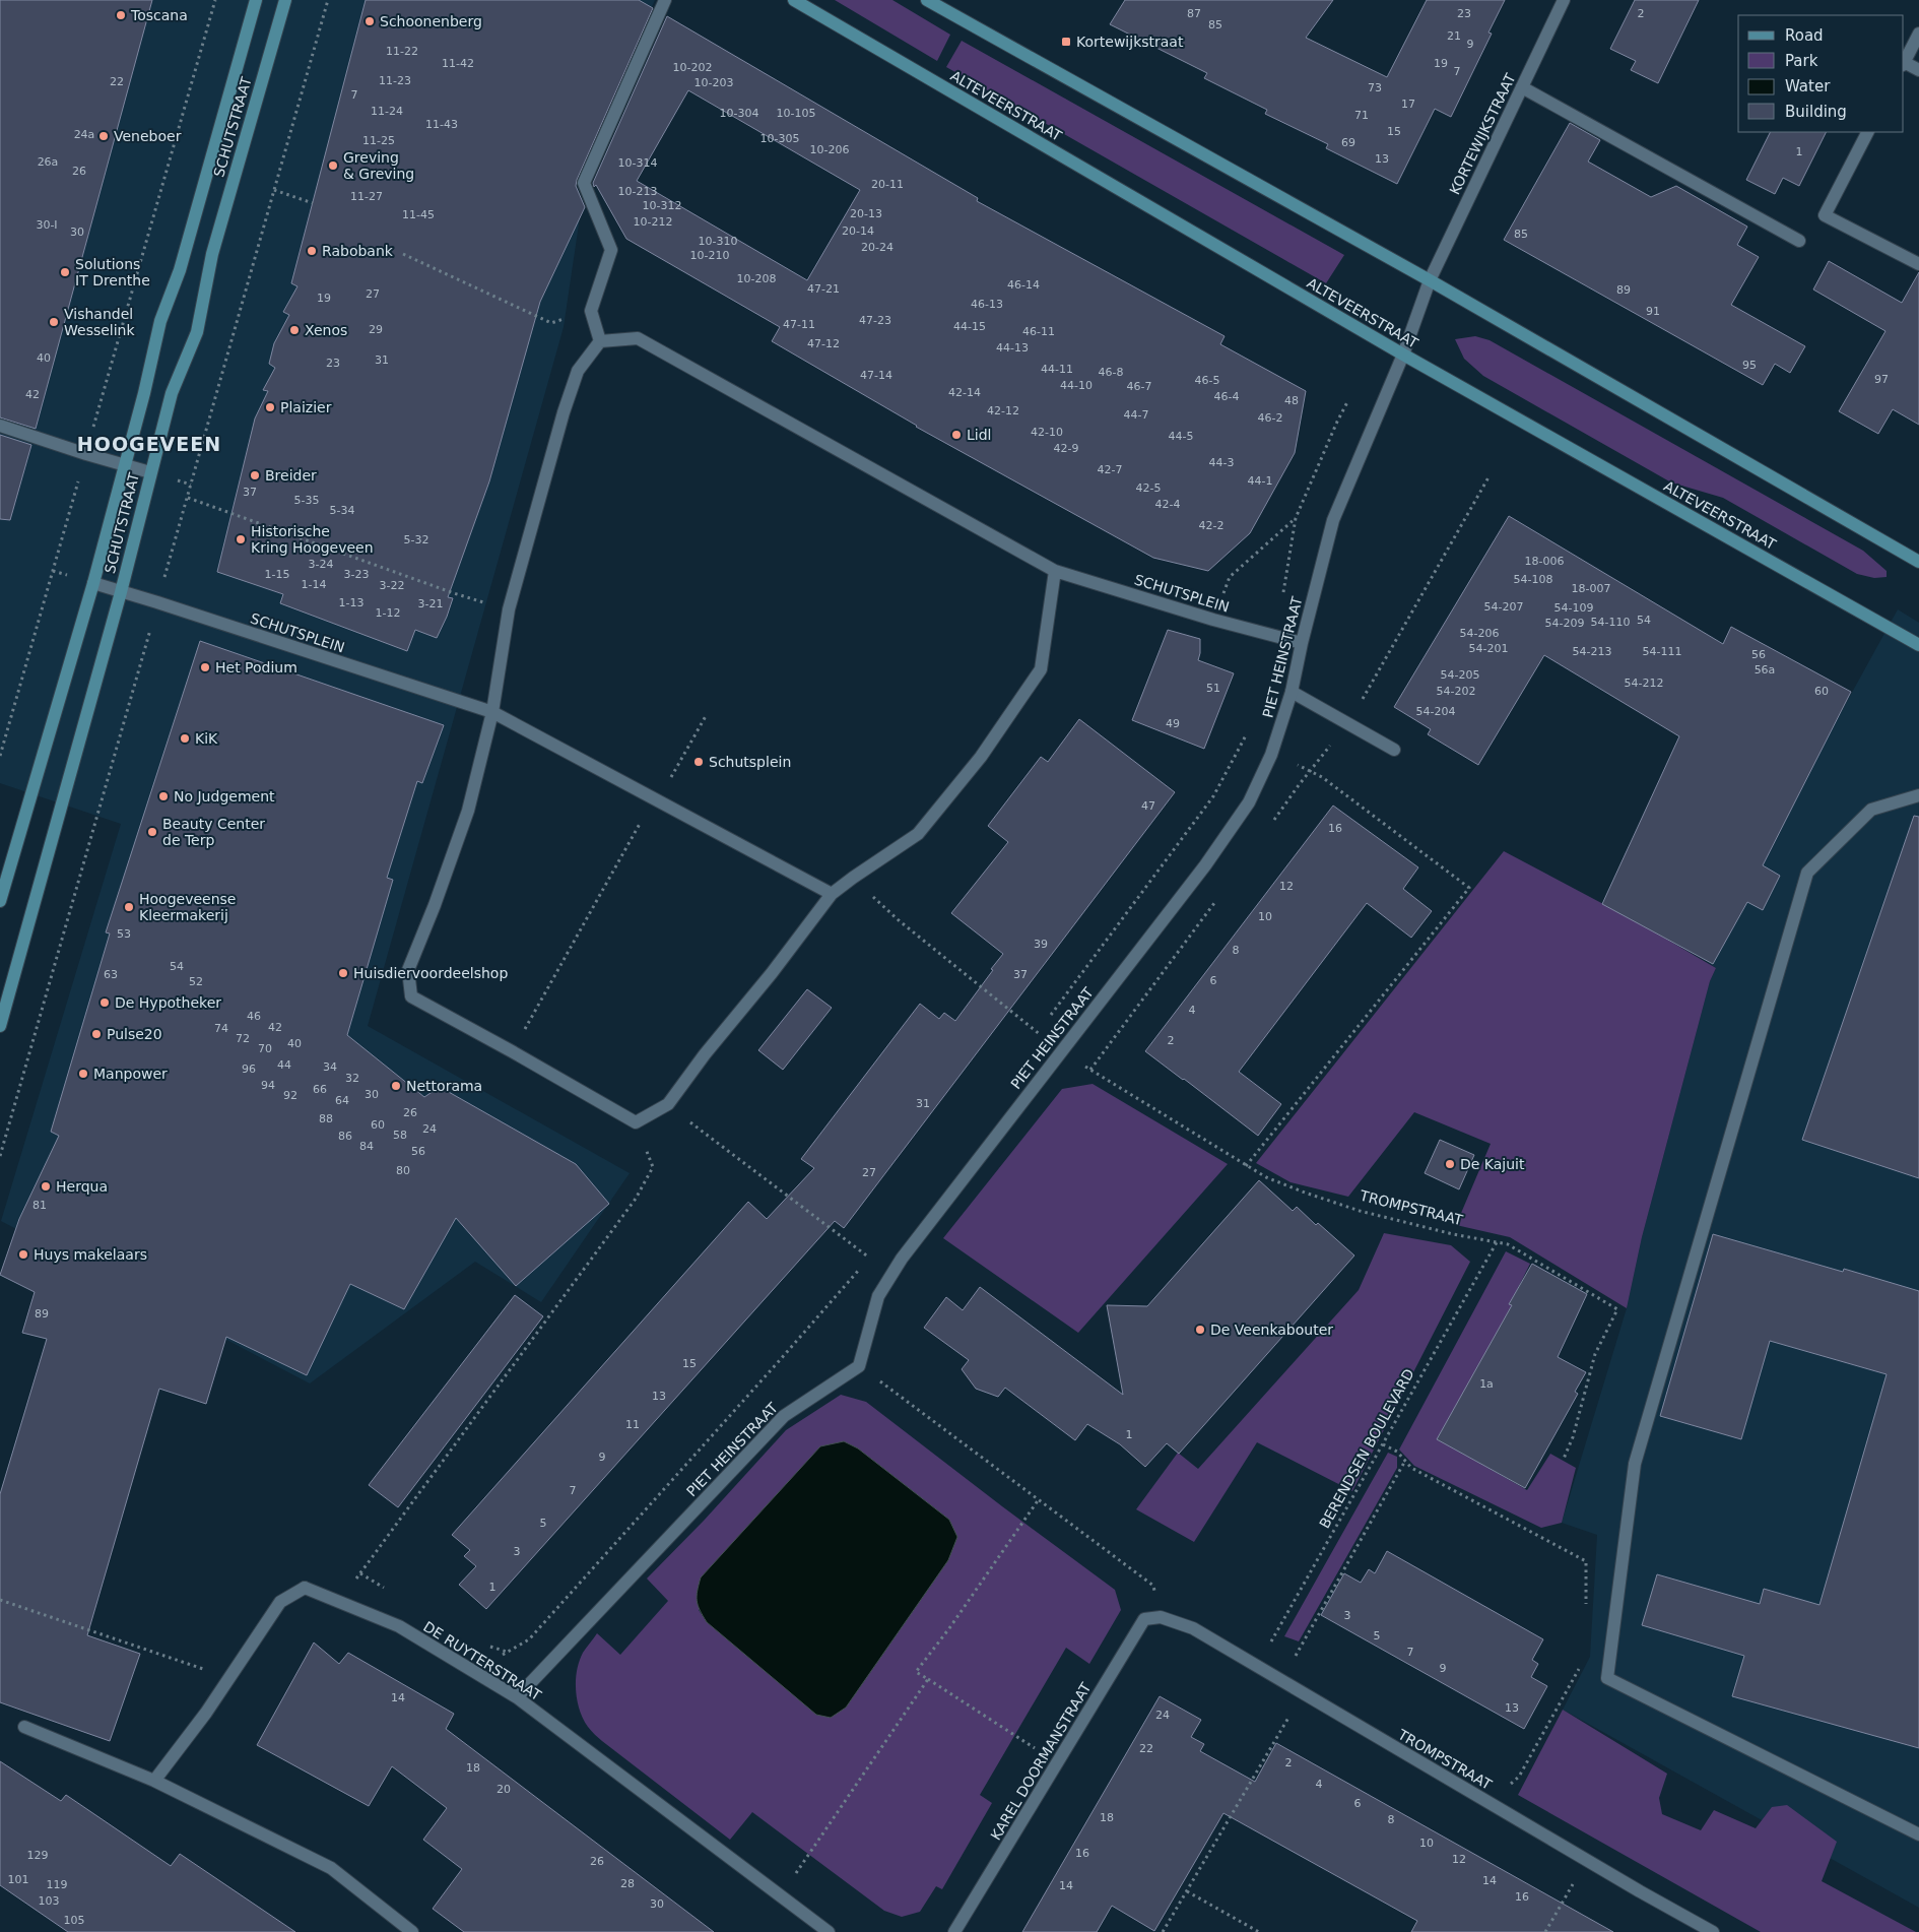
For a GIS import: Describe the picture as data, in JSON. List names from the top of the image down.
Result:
{
  "streets": {
    "street": [
      "ALTEVEERSTRAAT",
      "SCHUTSTRAAT",
      "KORTEWIJKSTRAAT",
      "SCHUTSPLEIN",
      "PIET HEINSTRAAT",
      "TROMPSTRAAT",
      "DE RUYTERSTRAAT",
      "KAREL DOORMANSTRAAT"
    ],
    "path": ["BERENDSEN BOULEVARD"]
  },
  "crossings": [
    ["ALTEVEERSTRAAT", "PIET HEINSTRAAT"],
    ["SCHUTSTRAAT", "SCHUTSPLEIN"],
    ["KORTEWIJKSTRAAT", "PIET HEINSTRAAT"],
    ["SCHUTSPLEIN", "PIET HEINSTRAAT"],
    ["PIET HEINSTRAAT", "TROMPSTRAAT"],
    ["PIET HEINSTRAAT", "DE RUYTERSTRAAT"],
    ["TROMPSTRAAT", "BERENDSEN BOULEVARD"],
    ["TROMPSTRAAT", "KAREL DOORMANSTRAAT"]
  ],
  "districts": ["HOOGEVEEN"],
  "places": {
    "other": [
      "Toscana",
      "Schoonenberg",
      "Veneboer",
      "Greving & Greving",
      "Rabobank",
      "Solutions IT Drenthe",
      "Vishandel Wesselink",
      "Xenos",
      "Plaizier",
      "Lidl",
      "Breider",
      "Historische Kring Hoogeveen",
      "Het Podium",
      "KiK",
      "Schutsplein",
      "No Judgement",
      "Beauty Center de Terp",
      "Hoogeveense Kleermakerij",
      "Huisdiervoordeelshop",
      "De Hypotheker",
      "Pulse20",
      "Manpower",
      "Nettorama",
      "De Kajuit",
      "Herqua",
      "Huys makelaars",
      "De Veenkabouter"
    ],
    "transit": ["Kortewijkstraat"]
  },
  "house_numbers": [
    "87",
    "23",
    "2",
    "85",
    "21",
    "9",
    "11-22",
    "11-42",
    "19",
    "10-202",
    "7",
    "11-23",
    "22",
    "10-203",
    "73",
    "7",
    "17",
    "11-24",
    "10-304",
    "10-105",
    "71",
    "11-43",
    "15",
    "24a",
    "10-305",
    "11-25",
    "69",
    "10-206",
    "1",
    "13",
    "26a",
    "10-314",
    "26",
    "20-11",
    "10-213",
    "11-27",
    "10-312",
    "20-13",
    "11-45",
    "10-212",
    "30-I",
    "20-14",
    "30",
    "85",
    "10-310",
    "20-24",
    "10-210",
    "10-208",
    "46-14",
    "47-21",
    "89",
    "27",
    "19",
    "46-13",
    "91",
    "47-23",
    "47-11",
    "44-15",
    "29",
    "46-11",
    "47-12",
    "44-13",
    "40",
    "31",
    "23",
    "95",
    "44-11",
    "46-8",
    "47-14",
    "97",
    "46-5",
    "44-10",
    "46-7",
    "42-14",
    "42",
    "46-4",
    "48",
    "42-12",
    "44-7",
    "46-2",
    "42-10",
    "44-5",
    "42-9",
    "44-3",
    "42-7",
    "44-1",
    "42-5",
    "37",
    "5-35",
    "42-4",
    "5-34",
    "42-2",
    "5-32",
    "18-006",
    "3-24",
    "1-15",
    "3-23",
    "54-108",
    "1-14",
    "3-22",
    "18-007",
    "1-13",
    "3-21",
    "54-207",
    "54-109",
    "1-12",
    "54",
    "54-110",
    "54-209",
    "54-206",
    "54-201",
    "54-213",
    "54-111",
    "56",
    "56a",
    "54-205",
    "54-212",
    "51",
    "54-202",
    "60",
    "54-204",
    "49",
    "47",
    "16",
    "12",
    "10",
    "53",
    "39",
    "8",
    "54",
    "63",
    "37",
    "6",
    "52",
    "4",
    "46",
    "42",
    "74",
    "72",
    "2",
    "40",
    "70",
    "44",
    "34",
    "96",
    "32",
    "94",
    "66",
    "30",
    "92",
    "64",
    "31",
    "26",
    "88",
    "60",
    "24",
    "58",
    "86",
    "84",
    "56",
    "80",
    "27",
    "81",
    "89",
    "15",
    "1a",
    "13",
    "11",
    "1",
    "9",
    "7",
    "5",
    "3",
    "1",
    "3",
    "5",
    "7",
    "9",
    "14",
    "13",
    "24",
    "22",
    "2",
    "18",
    "4",
    "20",
    "6",
    "18",
    "8",
    "10",
    "16",
    "129",
    "12",
    "26",
    "101",
    "14",
    "28",
    "119",
    "14",
    "16",
    "103",
    "30",
    "105"
  ],
  "legend": [
    "Road",
    "Park",
    "Water",
    "Building"
  ]
}
